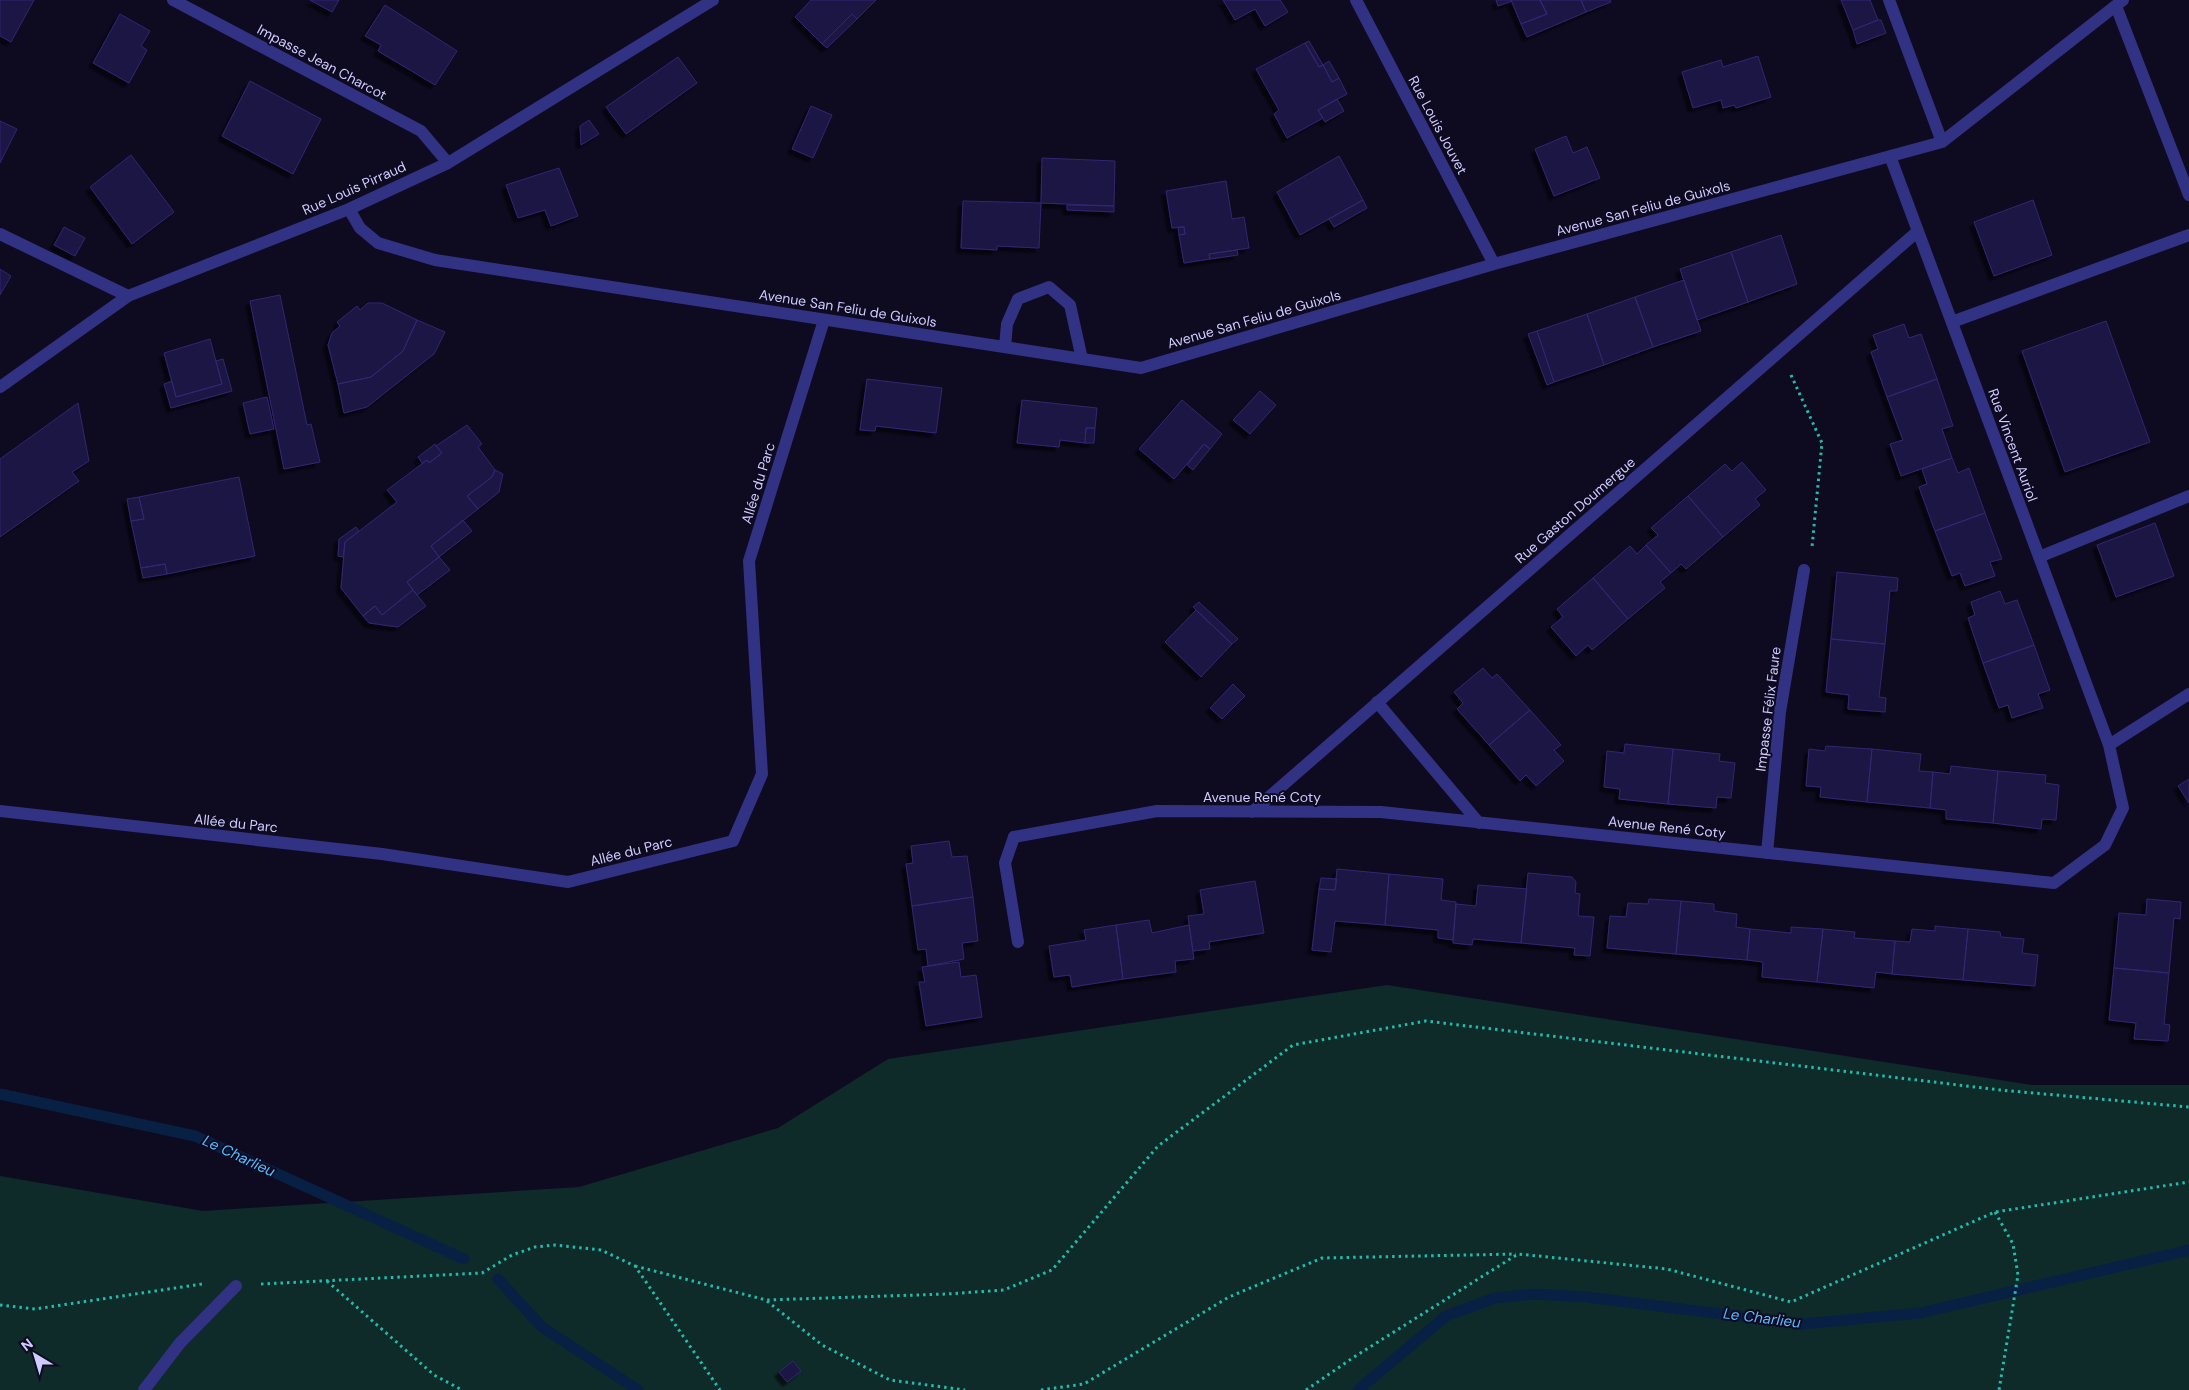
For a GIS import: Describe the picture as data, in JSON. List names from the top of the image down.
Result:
{
  "streets": {
    "street": [
      "Impasse Jean Charcot",
      "Rue Louis Jouvet",
      "Rue Louis Pirraud",
      "Avenue San Feliu de Guixols",
      "Rue Vincent Auriol",
      "Allée du Parc",
      "Rue Gaston Doumergue",
      "Impasse Félix Faure",
      "Avenue René Coty"
    ]
  },
  "crossings": [
    ["Impasse Jean Charcot", "Rue Louis Pirraud"],
    ["Rue Louis Jouvet", "Avenue San Feliu de Guixols"],
    ["Rue Louis Pirraud", "Avenue San Feliu de Guixols"],
    ["Avenue San Feliu de Guixols", "Rue Vincent Auriol"],
    ["Avenue San Feliu de Guixols", "Allée du Parc"],
    ["Rue Vincent Auriol", "Rue Gaston Doumergue"],
    ["Rue Vincent Auriol", "Avenue René Coty"],
    ["Rue Gaston Doumergue", "Avenue René Coty"],
    ["Impasse Félix Faure", "Avenue René Coty"]
  ],
  "water": ["Le Charlieu"],
  "north": "top left"
}
